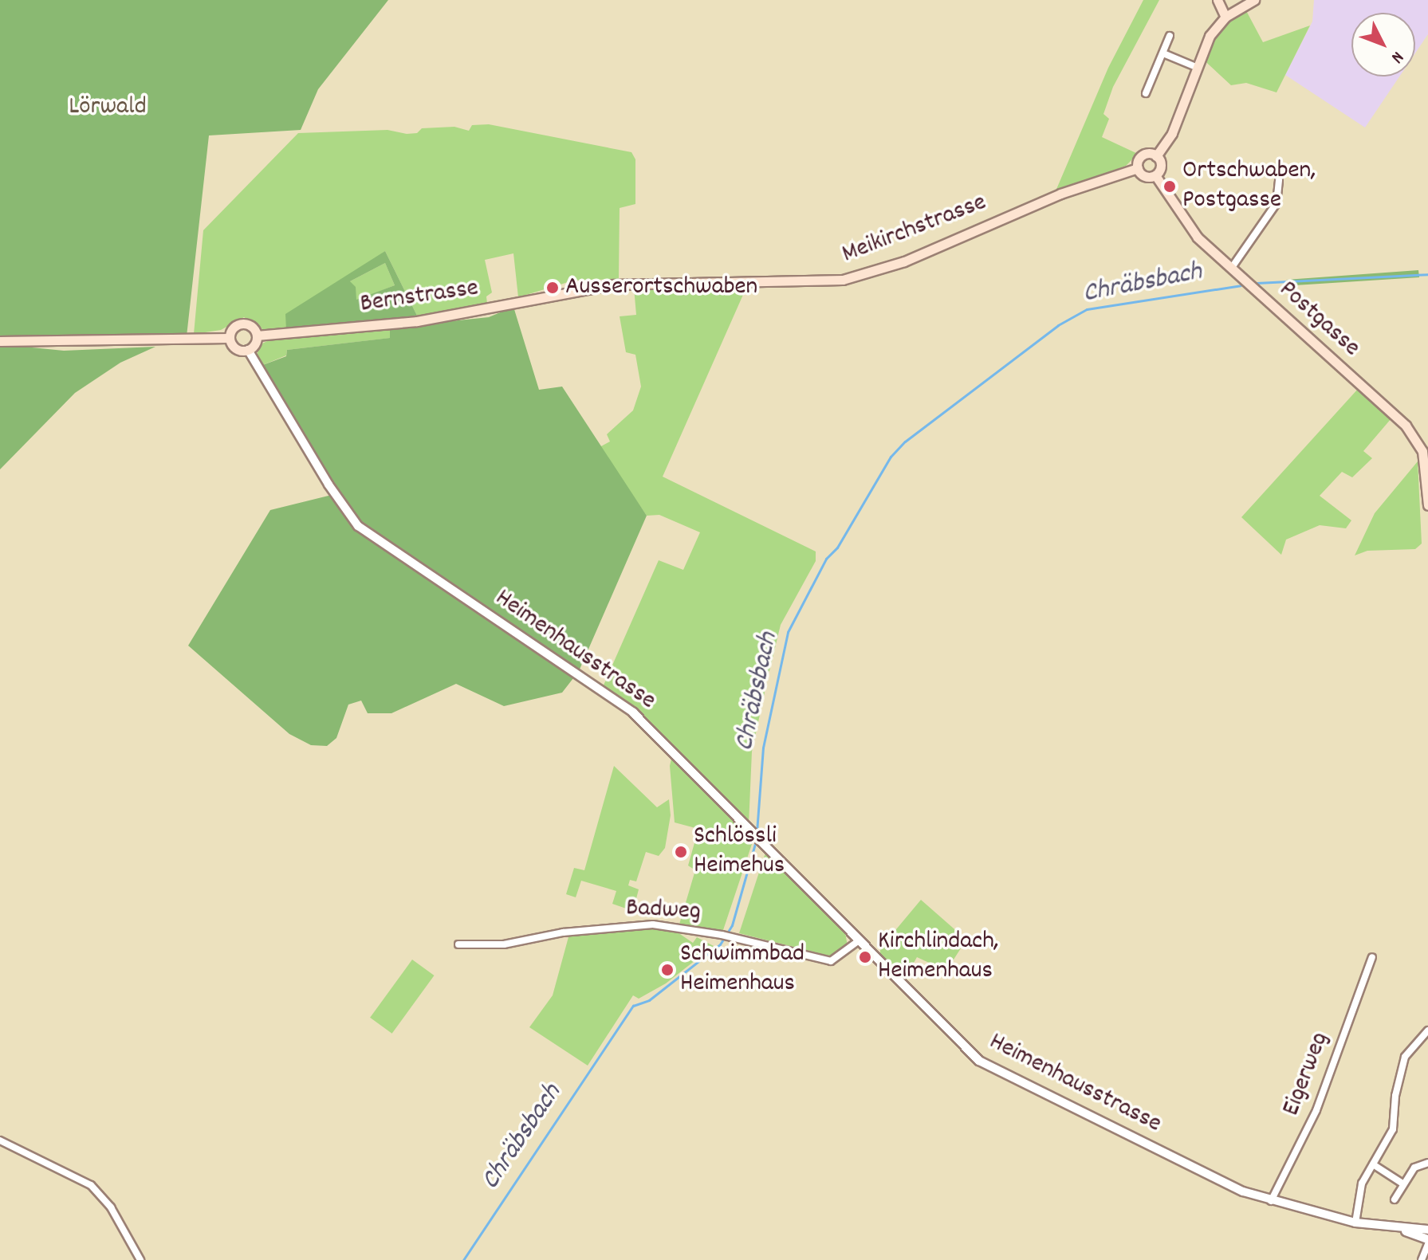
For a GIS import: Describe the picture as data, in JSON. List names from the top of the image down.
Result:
{
  "streets": {
    "main road": ["Meikirchstrasse", "Bernstrasse", "Postgasse"],
    "street": ["Heimenhausstrasse", "Badweg", "Eigerweg"]
  },
  "crossings": [
    ["Meikirchstrasse", "Bernstrasse"],
    ["Meikirchstrasse", "Postgasse"],
    ["Bernstrasse", "Heimenhausstrasse"],
    ["Heimenhausstrasse", "Badweg"],
    ["Heimenhausstrasse", "Eigerweg"]
  ],
  "water": ["Chräbsbach"],
  "parks": ["Lörwald"],
  "places": [
    "Ortschwaben, Postgasse",
    "Ausserortschwaben",
    "Schlössli Heimehus",
    "Kirchlindach, Heimenhaus",
    "Schwimmbad Heimenhaus"
  ],
  "north": "bottom right"
}
